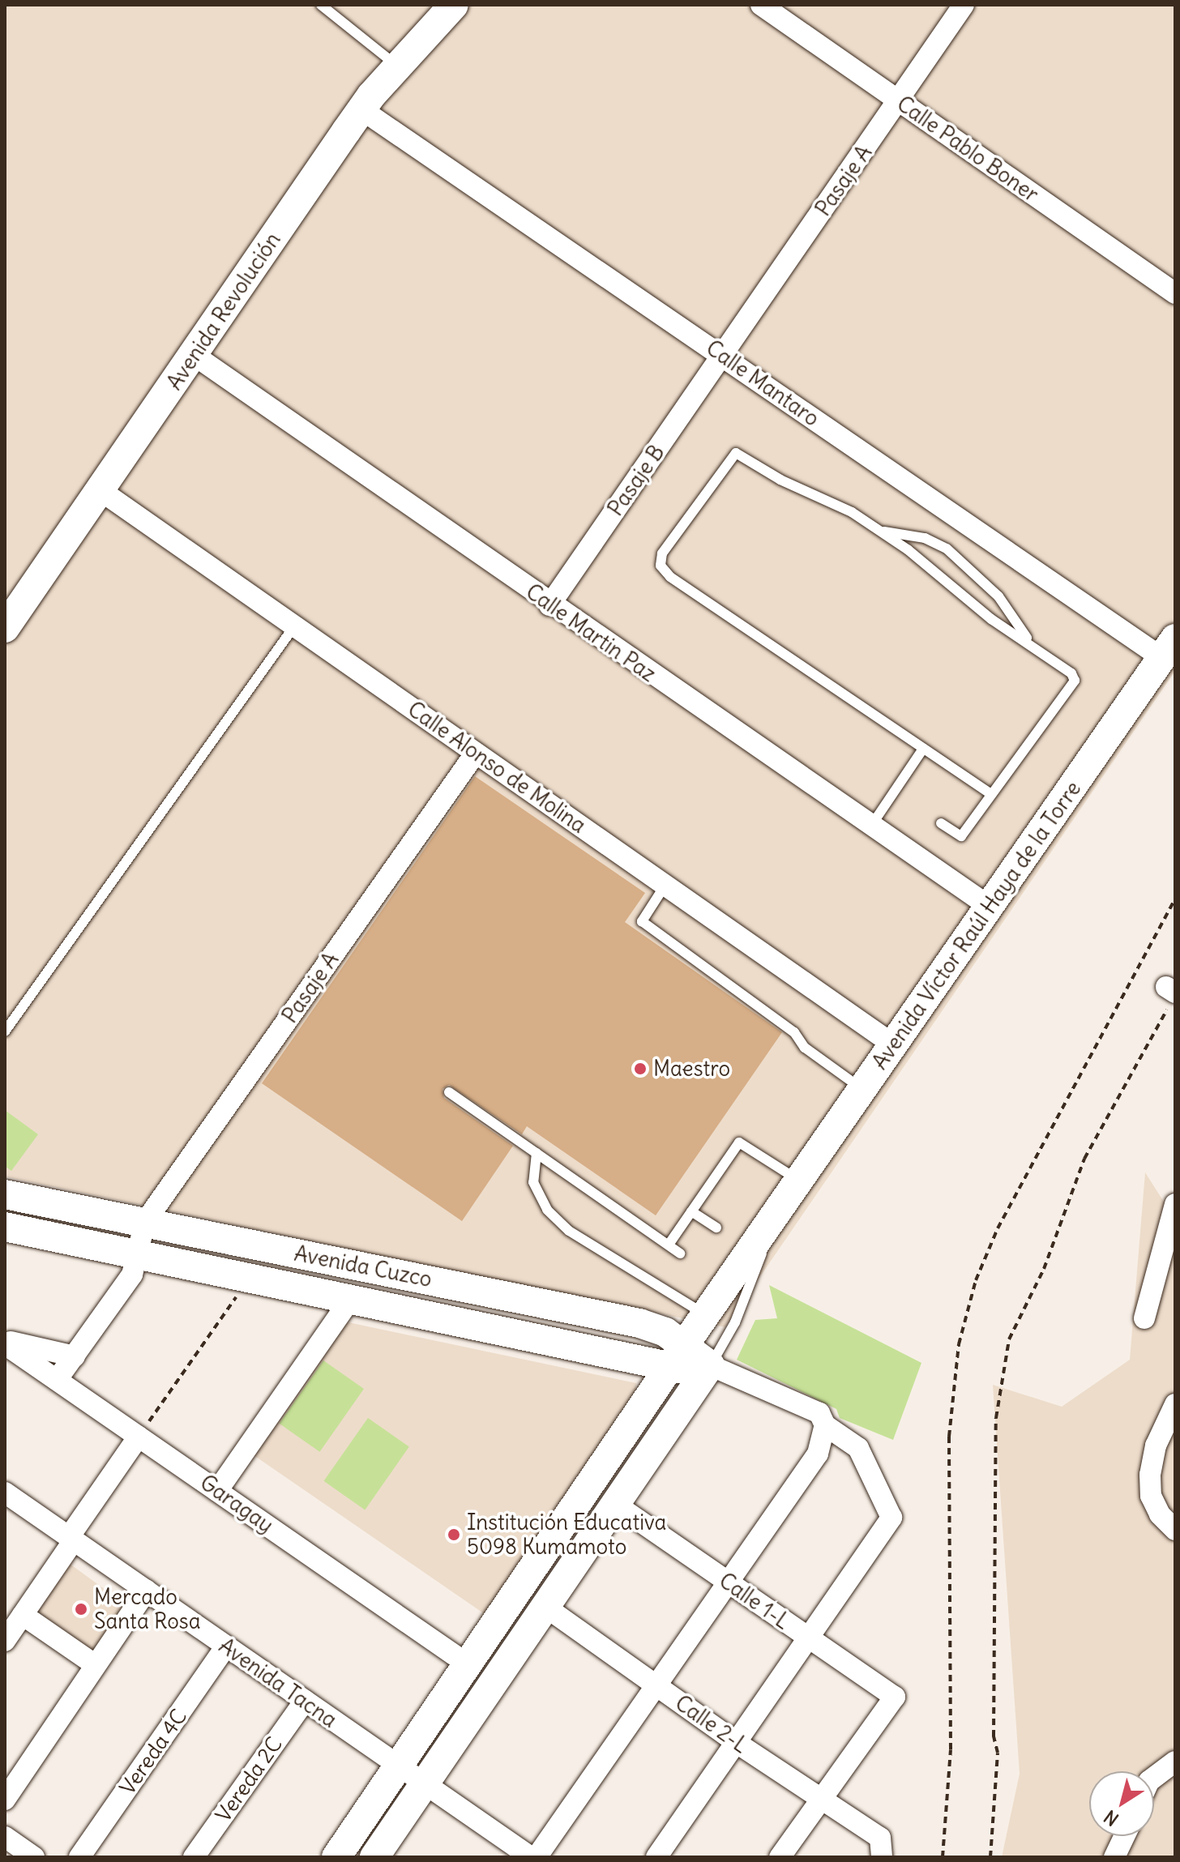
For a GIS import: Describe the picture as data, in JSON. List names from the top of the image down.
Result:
{
  "streets": {
    "street": [
      "Calle Pablo Boner",
      "Pasaje A",
      "Avenida Revolución",
      "Calle Mantaro",
      "Pasaje B",
      "Calle Martin Paz",
      "Calle Alonso de Molina",
      "Avenida Víctor Raúl Haya de la Torre",
      "Avenida Cuzco",
      "Garagay",
      "Calle 1-L",
      "Avenida Tacna",
      "Calle 2-L",
      "Vereda 4C",
      "Vereda 2C"
    ]
  },
  "crossings": [
    ["Calle Pablo Boner", "Pasaje A"],
    ["Pasaje A", "Calle Mantaro"],
    ["Pasaje A", "Pasaje B"],
    ["Pasaje A", "Calle Alonso de Molina"],
    ["Pasaje A", "Avenida Cuzco"],
    ["Avenida Revolución", "Calle Mantaro"],
    ["Avenida Revolución", "Calle Martin Paz"],
    ["Avenida Revolución", "Calle Alonso de Molina"],
    ["Calle Mantaro", "Pasaje B"],
    ["Calle Mantaro", "Avenida Víctor Raúl Haya de la Torre"],
    ["Pasaje B", "Calle Martin Paz"],
    ["Calle Martin Paz", "Avenida Víctor Raúl Haya de la Torre"],
    ["Calle Alonso de Molina", "Avenida Víctor Raúl Haya de la Torre"],
    ["Avenida Víctor Raúl Haya de la Torre", "Avenida Cuzco"],
    ["Avenida Víctor Raúl Haya de la Torre", "Garagay"],
    ["Avenida Víctor Raúl Haya de la Torre", "Calle 1-L"],
    ["Avenida Víctor Raúl Haya de la Torre", "Avenida Tacna"],
    ["Avenida Víctor Raúl Haya de la Torre", "Calle 2-L"],
    ["Calle 1-L", "Calle 2-L"],
    ["Avenida Tacna", "Vereda 4C"],
    ["Avenida Tacna", "Vereda 2C"]
  ],
  "places": ["Maestro", "Institución Educativa 5098 Kumamoto", "Mercado Santa Rosa"],
  "north": "bottom left"
}
